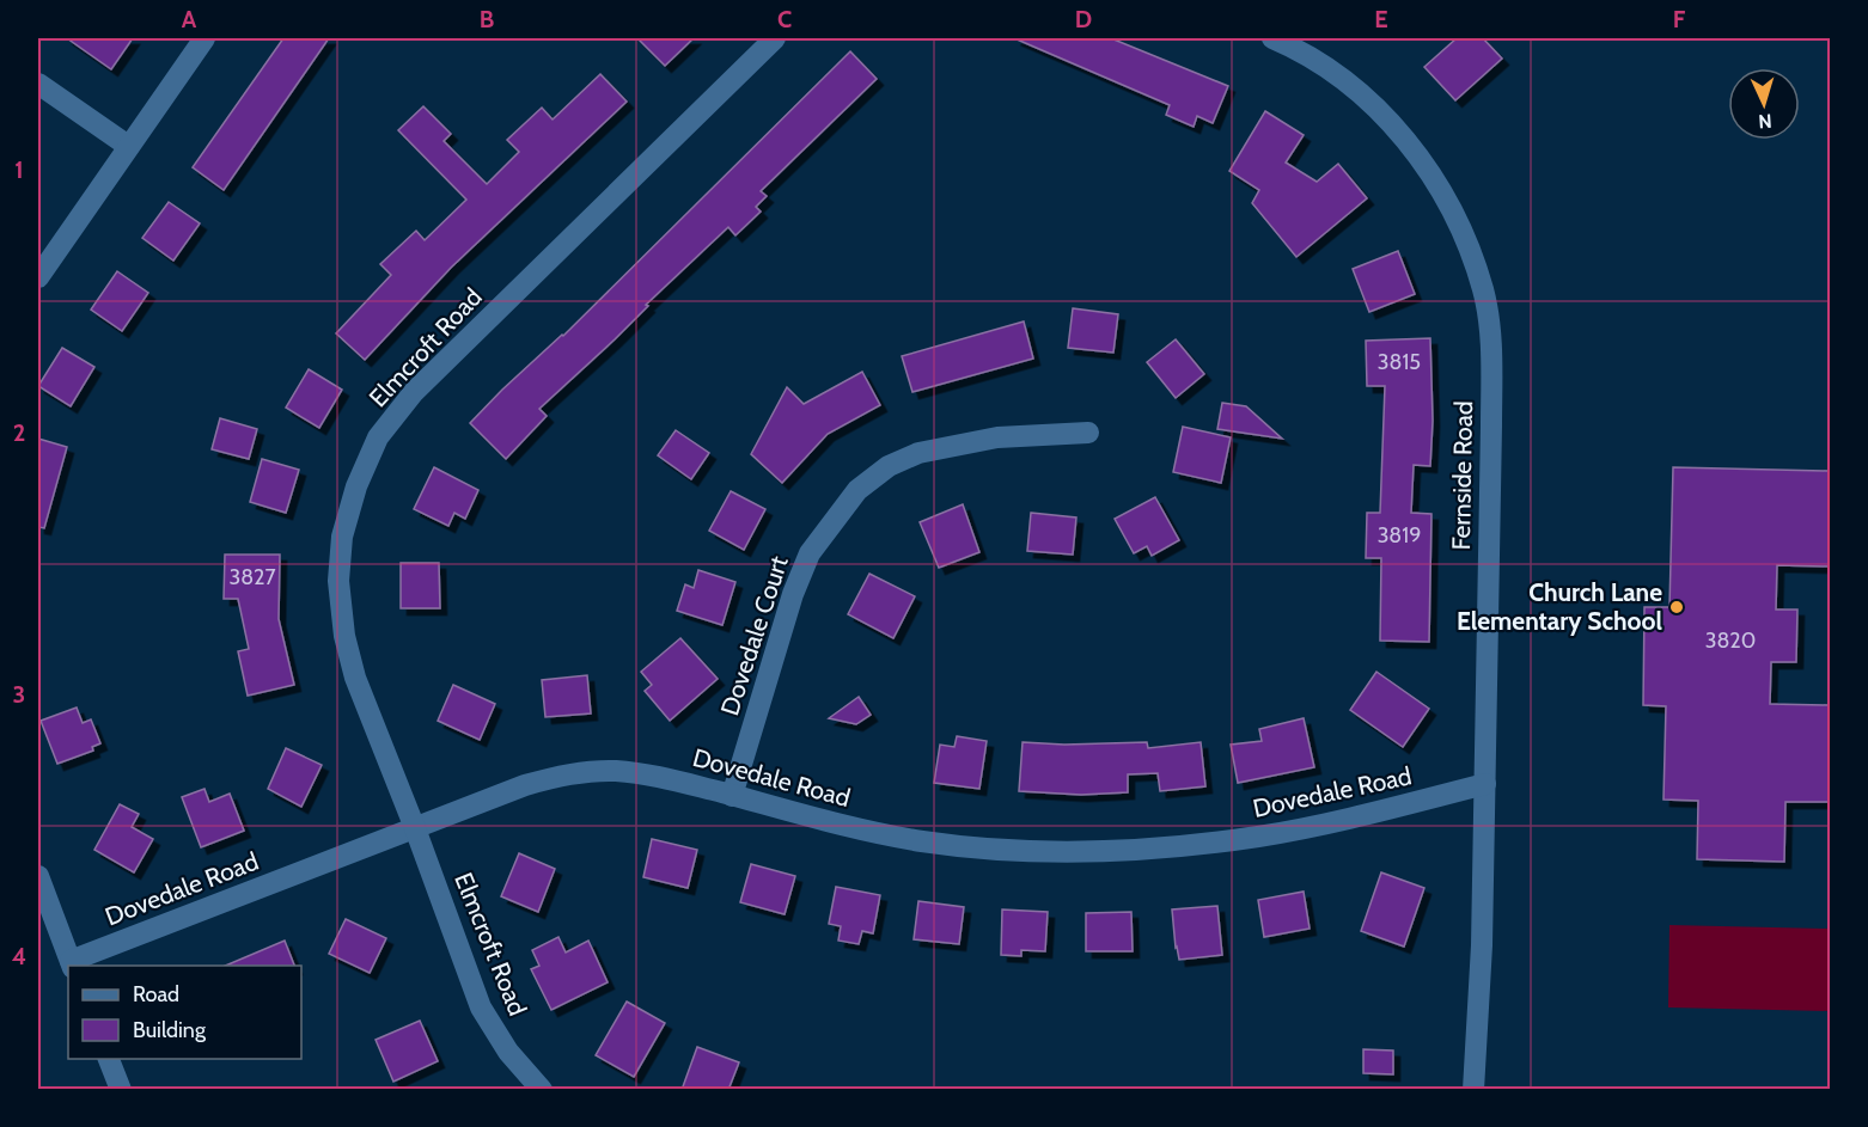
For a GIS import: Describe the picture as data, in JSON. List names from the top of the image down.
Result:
{
  "streets": {
    "street": [
      "Elmcroft Road",
      "Fernside Road",
      "Dovedale Court",
      "Dovedale Road"
    ]
  },
  "crossings": [
    ["Elmcroft Road", "Dovedale Road"],
    ["Fernside Road", "Dovedale Road"],
    ["Dovedale Court", "Dovedale Road"]
  ],
  "places": ["Church Lane Elementary School"],
  "house_numbers": [
    "3815",
    "3819",
    "3827",
    "3820"
  ],
  "legend": ["Road", "Building"],
  "north": "bottom",
  "grid": {
    "columns": [
      "A",
      "B",
      "C",
      "D",
      "E",
      "F"
    ],
    "rows": [
      "1",
      "2",
      "3",
      "4"
    ]
  }
}
